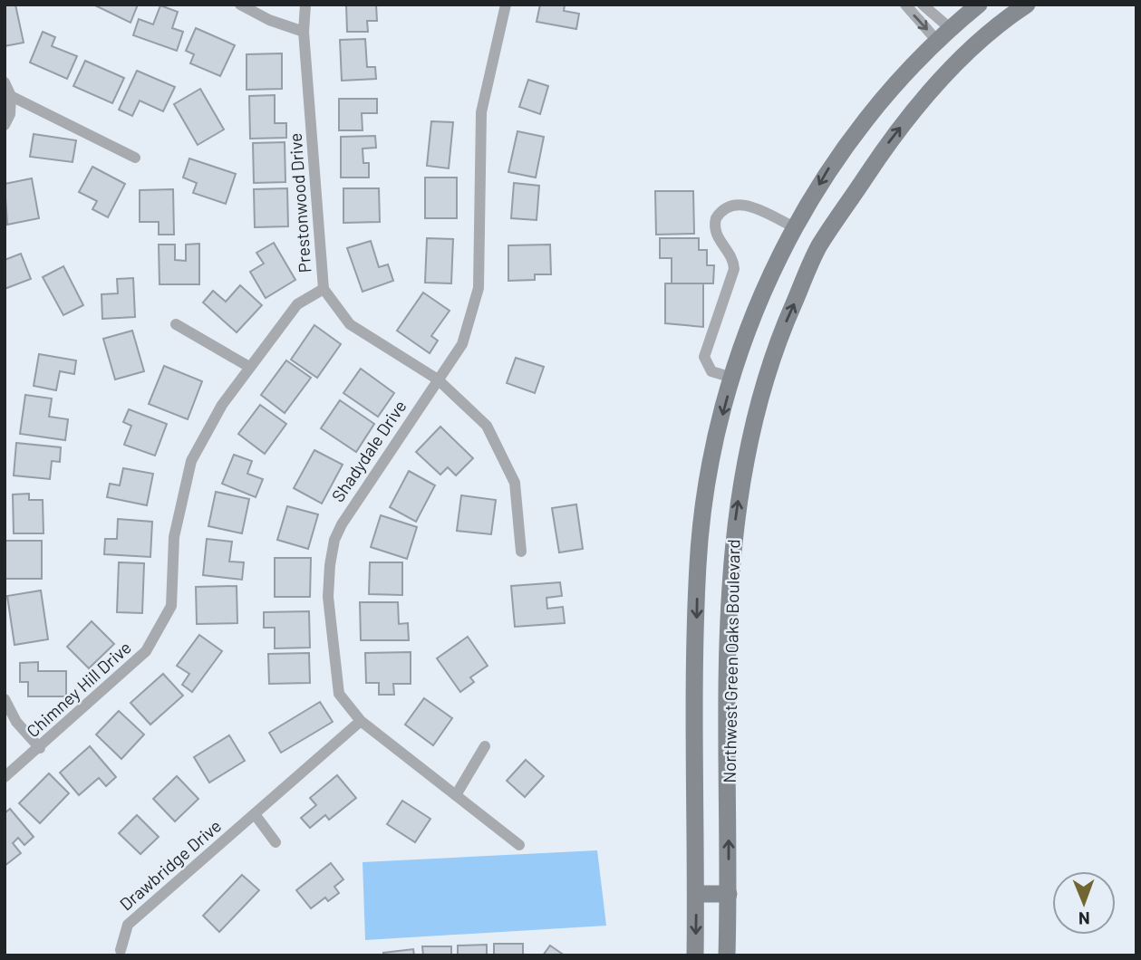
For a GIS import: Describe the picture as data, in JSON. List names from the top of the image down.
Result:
{
  "streets": {
    "main road": ["Northwest Green Oaks Boulevard"],
    "street": [
      "Prestonwood Drive",
      "Shadydale Drive",
      "Chimney Hill Drive",
      "Drawbridge Drive"
    ]
  },
  "crossings": [
    ["Prestonwood Drive", "Shadydale Drive"],
    ["Prestonwood Drive", "Chimney Hill Drive"],
    ["Shadydale Drive", "Drawbridge Drive"]
  ],
  "north": "bottom"
}
